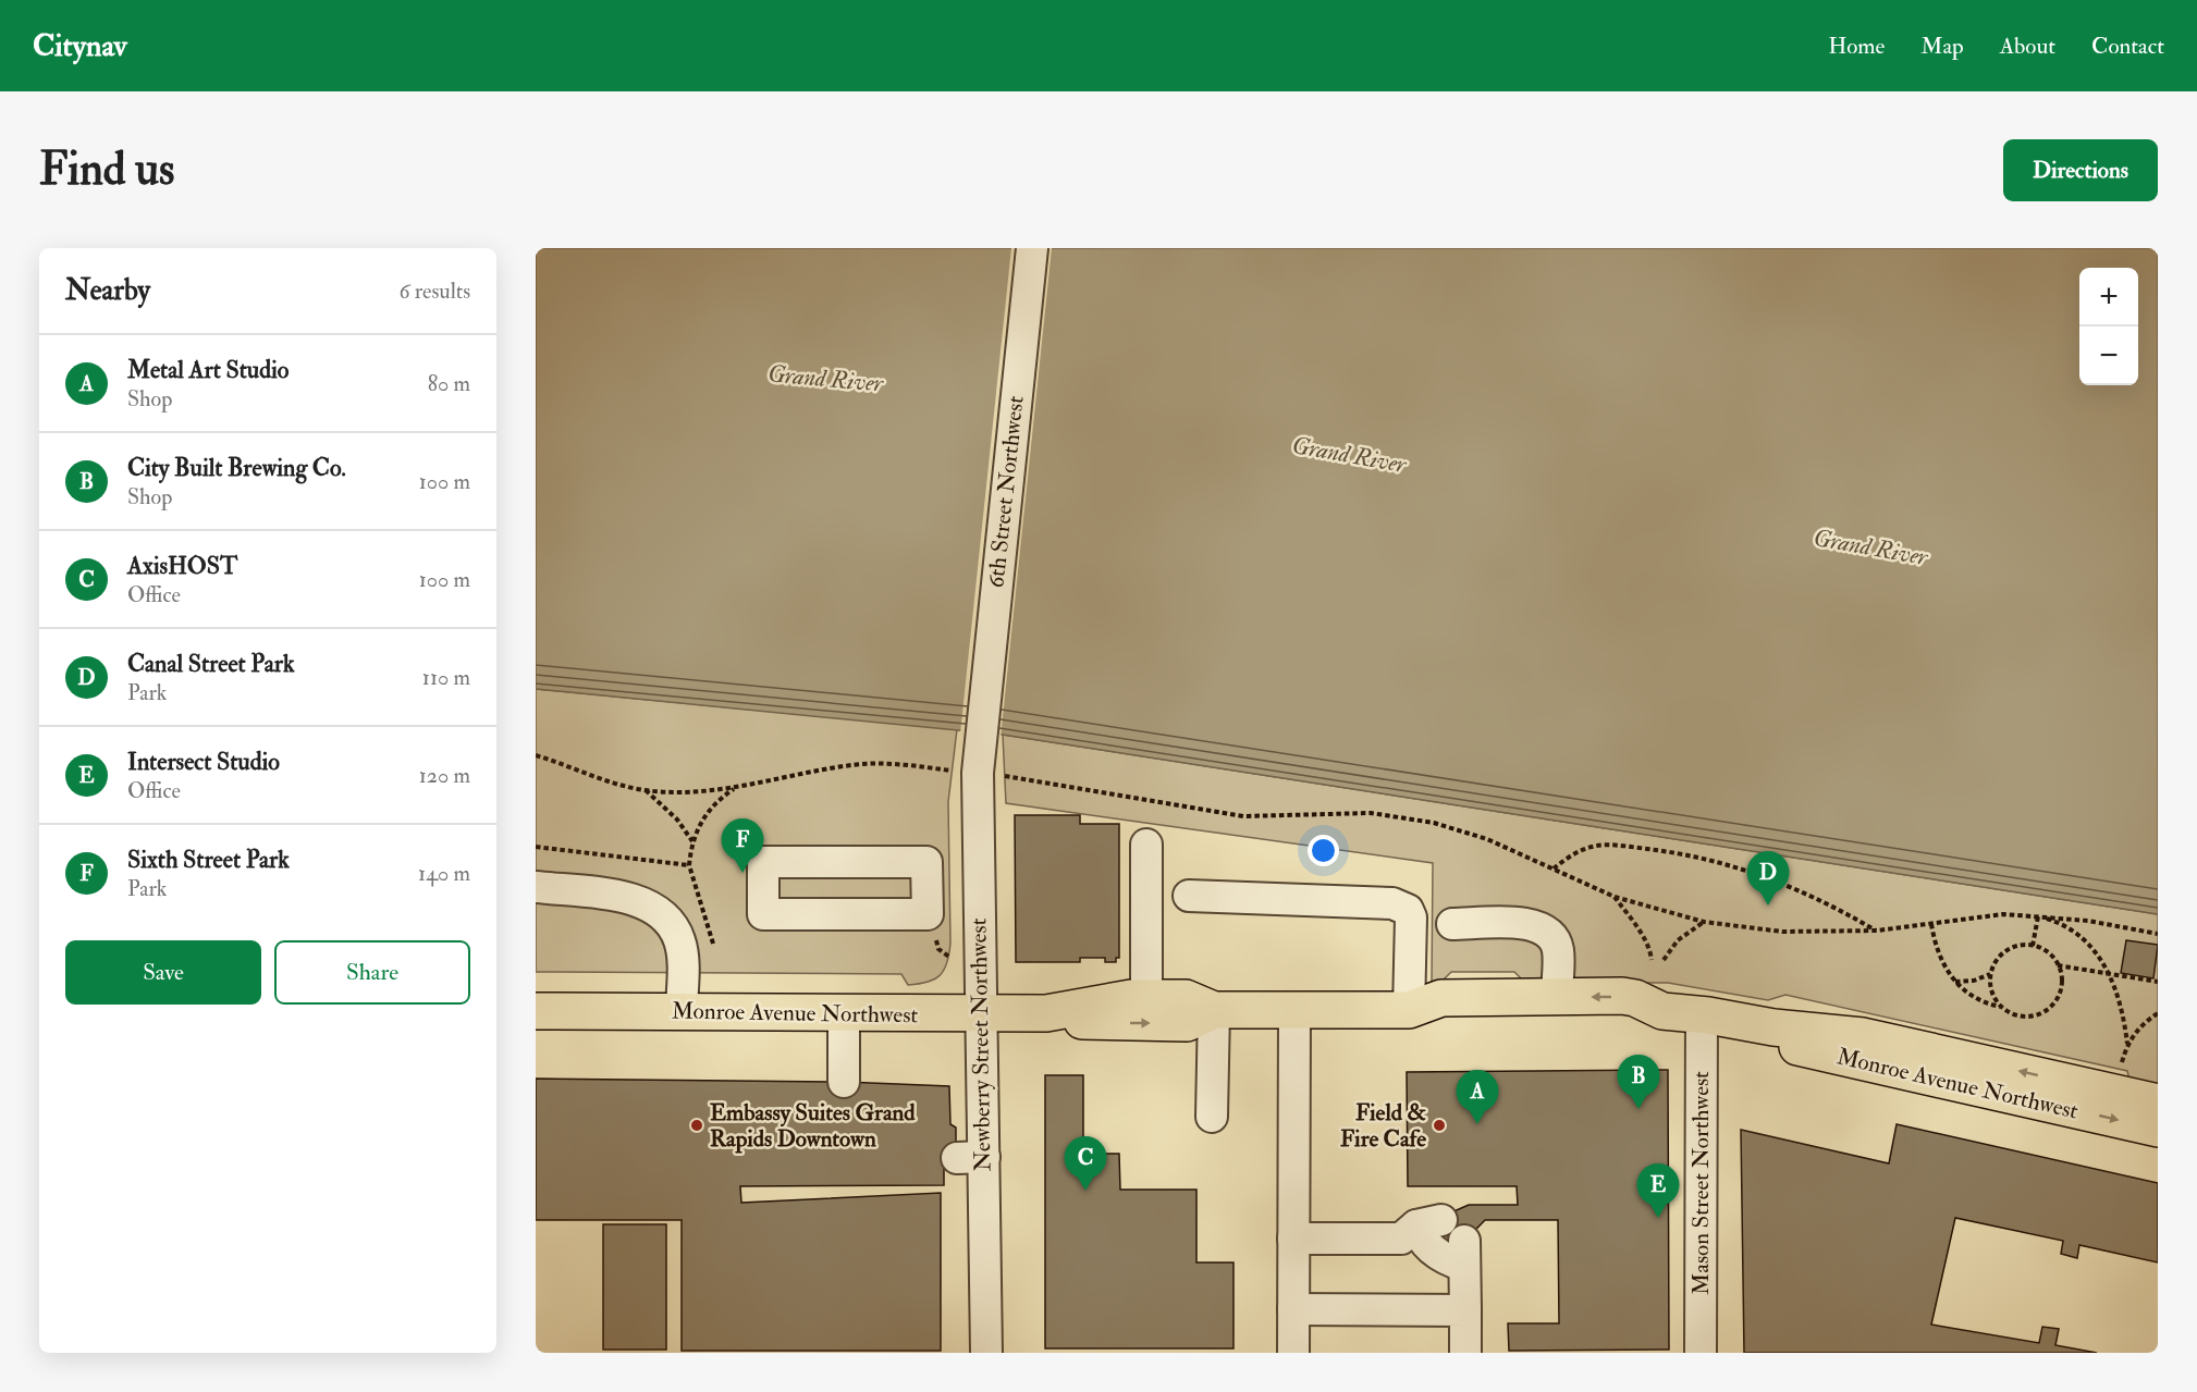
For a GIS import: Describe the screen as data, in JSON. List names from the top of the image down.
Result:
{
  "streets": {
    "main road": ["Monroe Avenue Northwest"],
    "street": ["6th Street Northwest", "Newberry Street Northwest", "Mason Street Northwest"]
  },
  "crossings": [
    ["6th Street Northwest", "Newberry Street Northwest"],
    ["Monroe Avenue Northwest", "Newberry Street Northwest"],
    ["Monroe Avenue Northwest", "Mason Street Northwest"]
  ],
  "water": ["Grand River"],
  "places": ["Embassy Suites Grand Rapids Downtown", "Field & Fire Cafe"],
  "page": {
    "header": "Citynav",
    "nav": [
      "Home",
      "Map",
      "About",
      "Contact"
    ],
    "buttons": [
      "Directions",
      ["Save", "Share"]
    ],
    "title": "Find us",
    "heading": ["Nearby", "6 results"],
    "map_buttons": ["+", "−"],
    "list": [
      {
        "mark": "A",
        "name": "Metal Art Studio",
        "note": "Shop",
        "value": "80 m"
      },
      {
        "mark": "B",
        "name": "City Built Brewing Co.",
        "note": "Shop",
        "value": "100 m"
      },
      {
        "mark": "C",
        "name": "AxisHOST",
        "note": "Office",
        "value": "100 m"
      },
      {
        "mark": "D",
        "name": "Canal Street Park",
        "note": "Park",
        "value": "110 m"
      },
      {
        "mark": "E",
        "name": "Intersect Studio",
        "note": "Office",
        "value": "120 m"
      },
      {
        "mark": "F",
        "name": "Sixth Street Park",
        "note": "Park",
        "value": "140 m"
      }
    ],
    "pins": [
      "F",
      "D",
      "B",
      "A",
      "C",
      "E"
    ]
  }
}
